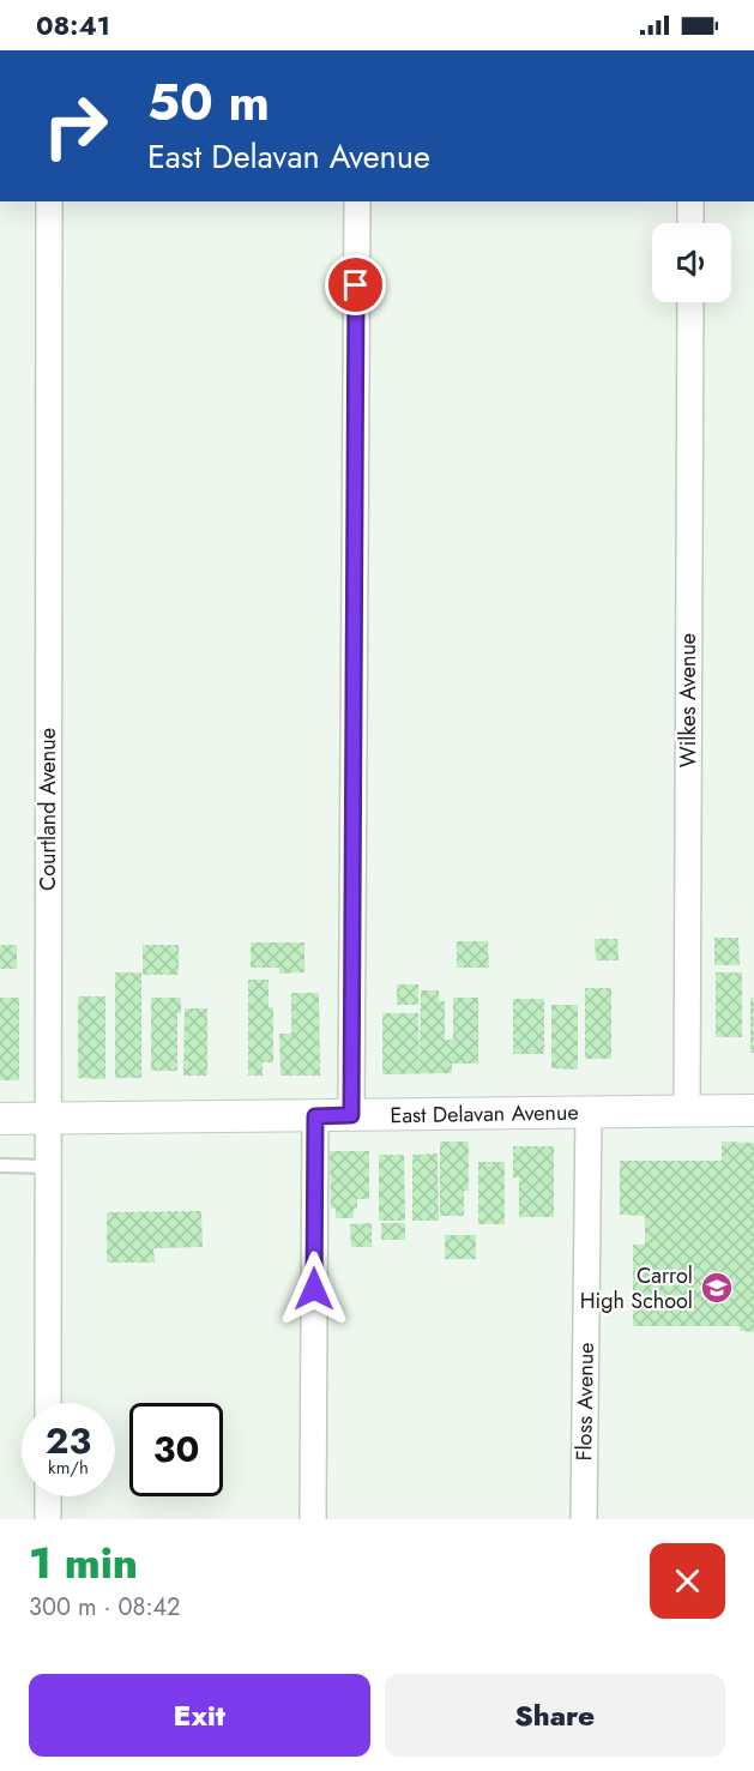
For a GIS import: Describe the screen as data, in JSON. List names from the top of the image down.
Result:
{
  "streets": {
    "street": [
      "Wilkes Avenue",
      "Courtland Avenue",
      "East Delavan Avenue",
      "Floss Avenue"
    ]
  },
  "crossings": [
    ["Wilkes Avenue", "East Delavan Avenue"],
    ["Courtland Avenue", "East Delavan Avenue"],
    ["East Delavan Avenue", "Floss Avenue"]
  ],
  "places": {
    "school or university": ["Carrol High School"]
  },
  "page": {
    "status": "08:41",
    "turn": ["50 m", "East Delavan Avenue"],
    "speed": "23 km/h",
    "limit": "30",
    "heading": ["1 min", "300 m · 08:42"],
    "buttons": ["Exit", "Share"]
  }
}
